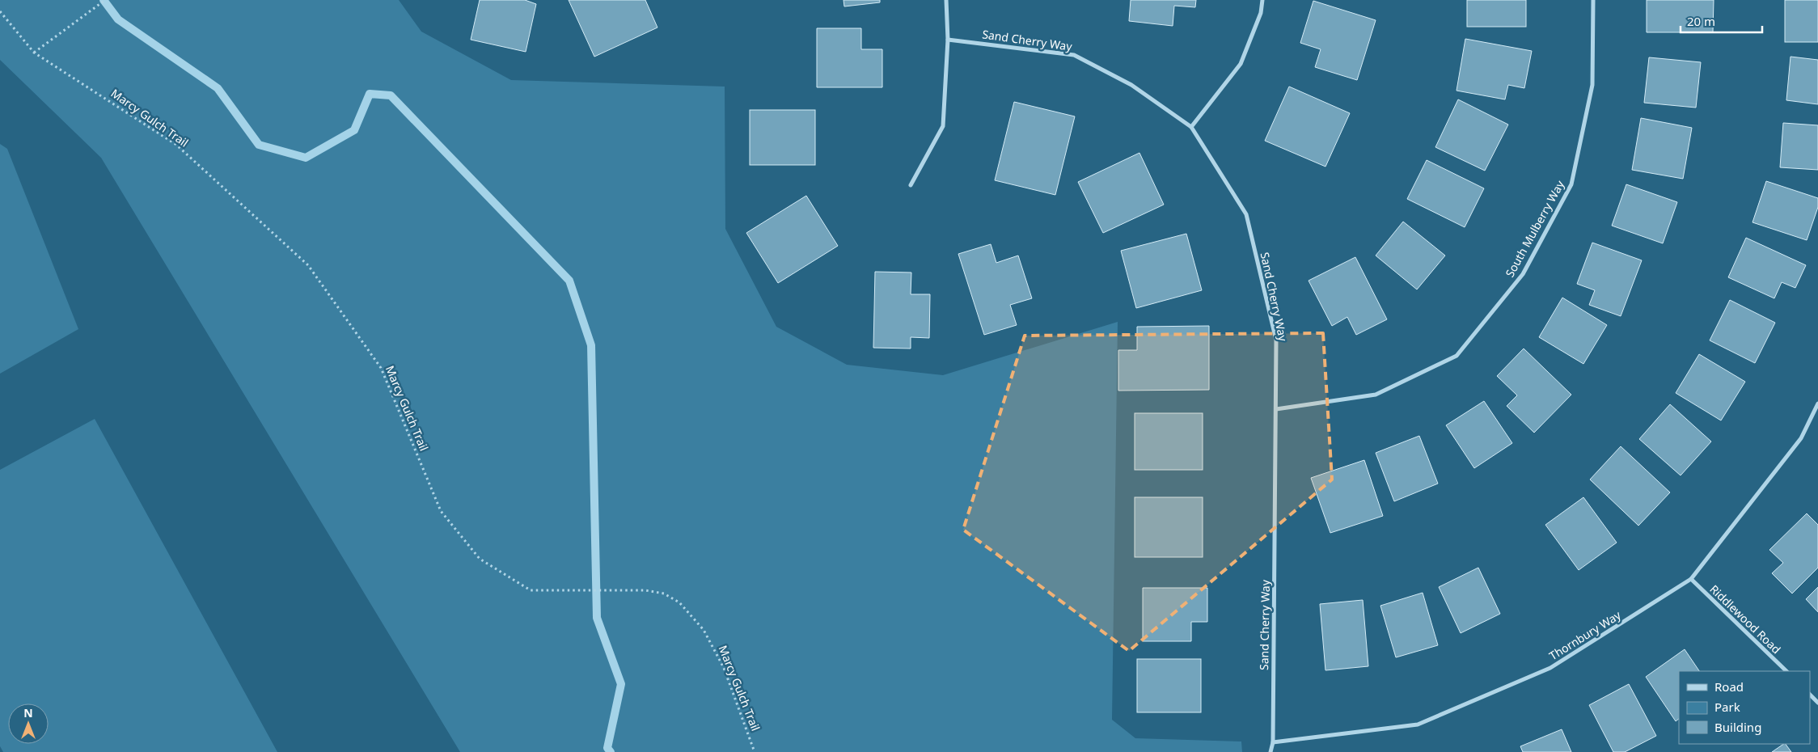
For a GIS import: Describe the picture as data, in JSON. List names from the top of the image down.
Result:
{
  "streets": {
    "street": [
      "Sand Cherry Way",
      "South Mulberry Way",
      "Riddlewood Road",
      "Thornbury Way"
    ],
    "path": ["Marcy Gulch Trail"]
  },
  "crossings": [
    ["Sand Cherry Way", "South Mulberry Way"],
    ["Sand Cherry Way", "Thornbury Way"],
    ["Riddlewood Road", "Thornbury Way"]
  ],
  "legend": ["Road", "Park", "Building"],
  "scale_bar": "20 m",
  "north": "top"
}
